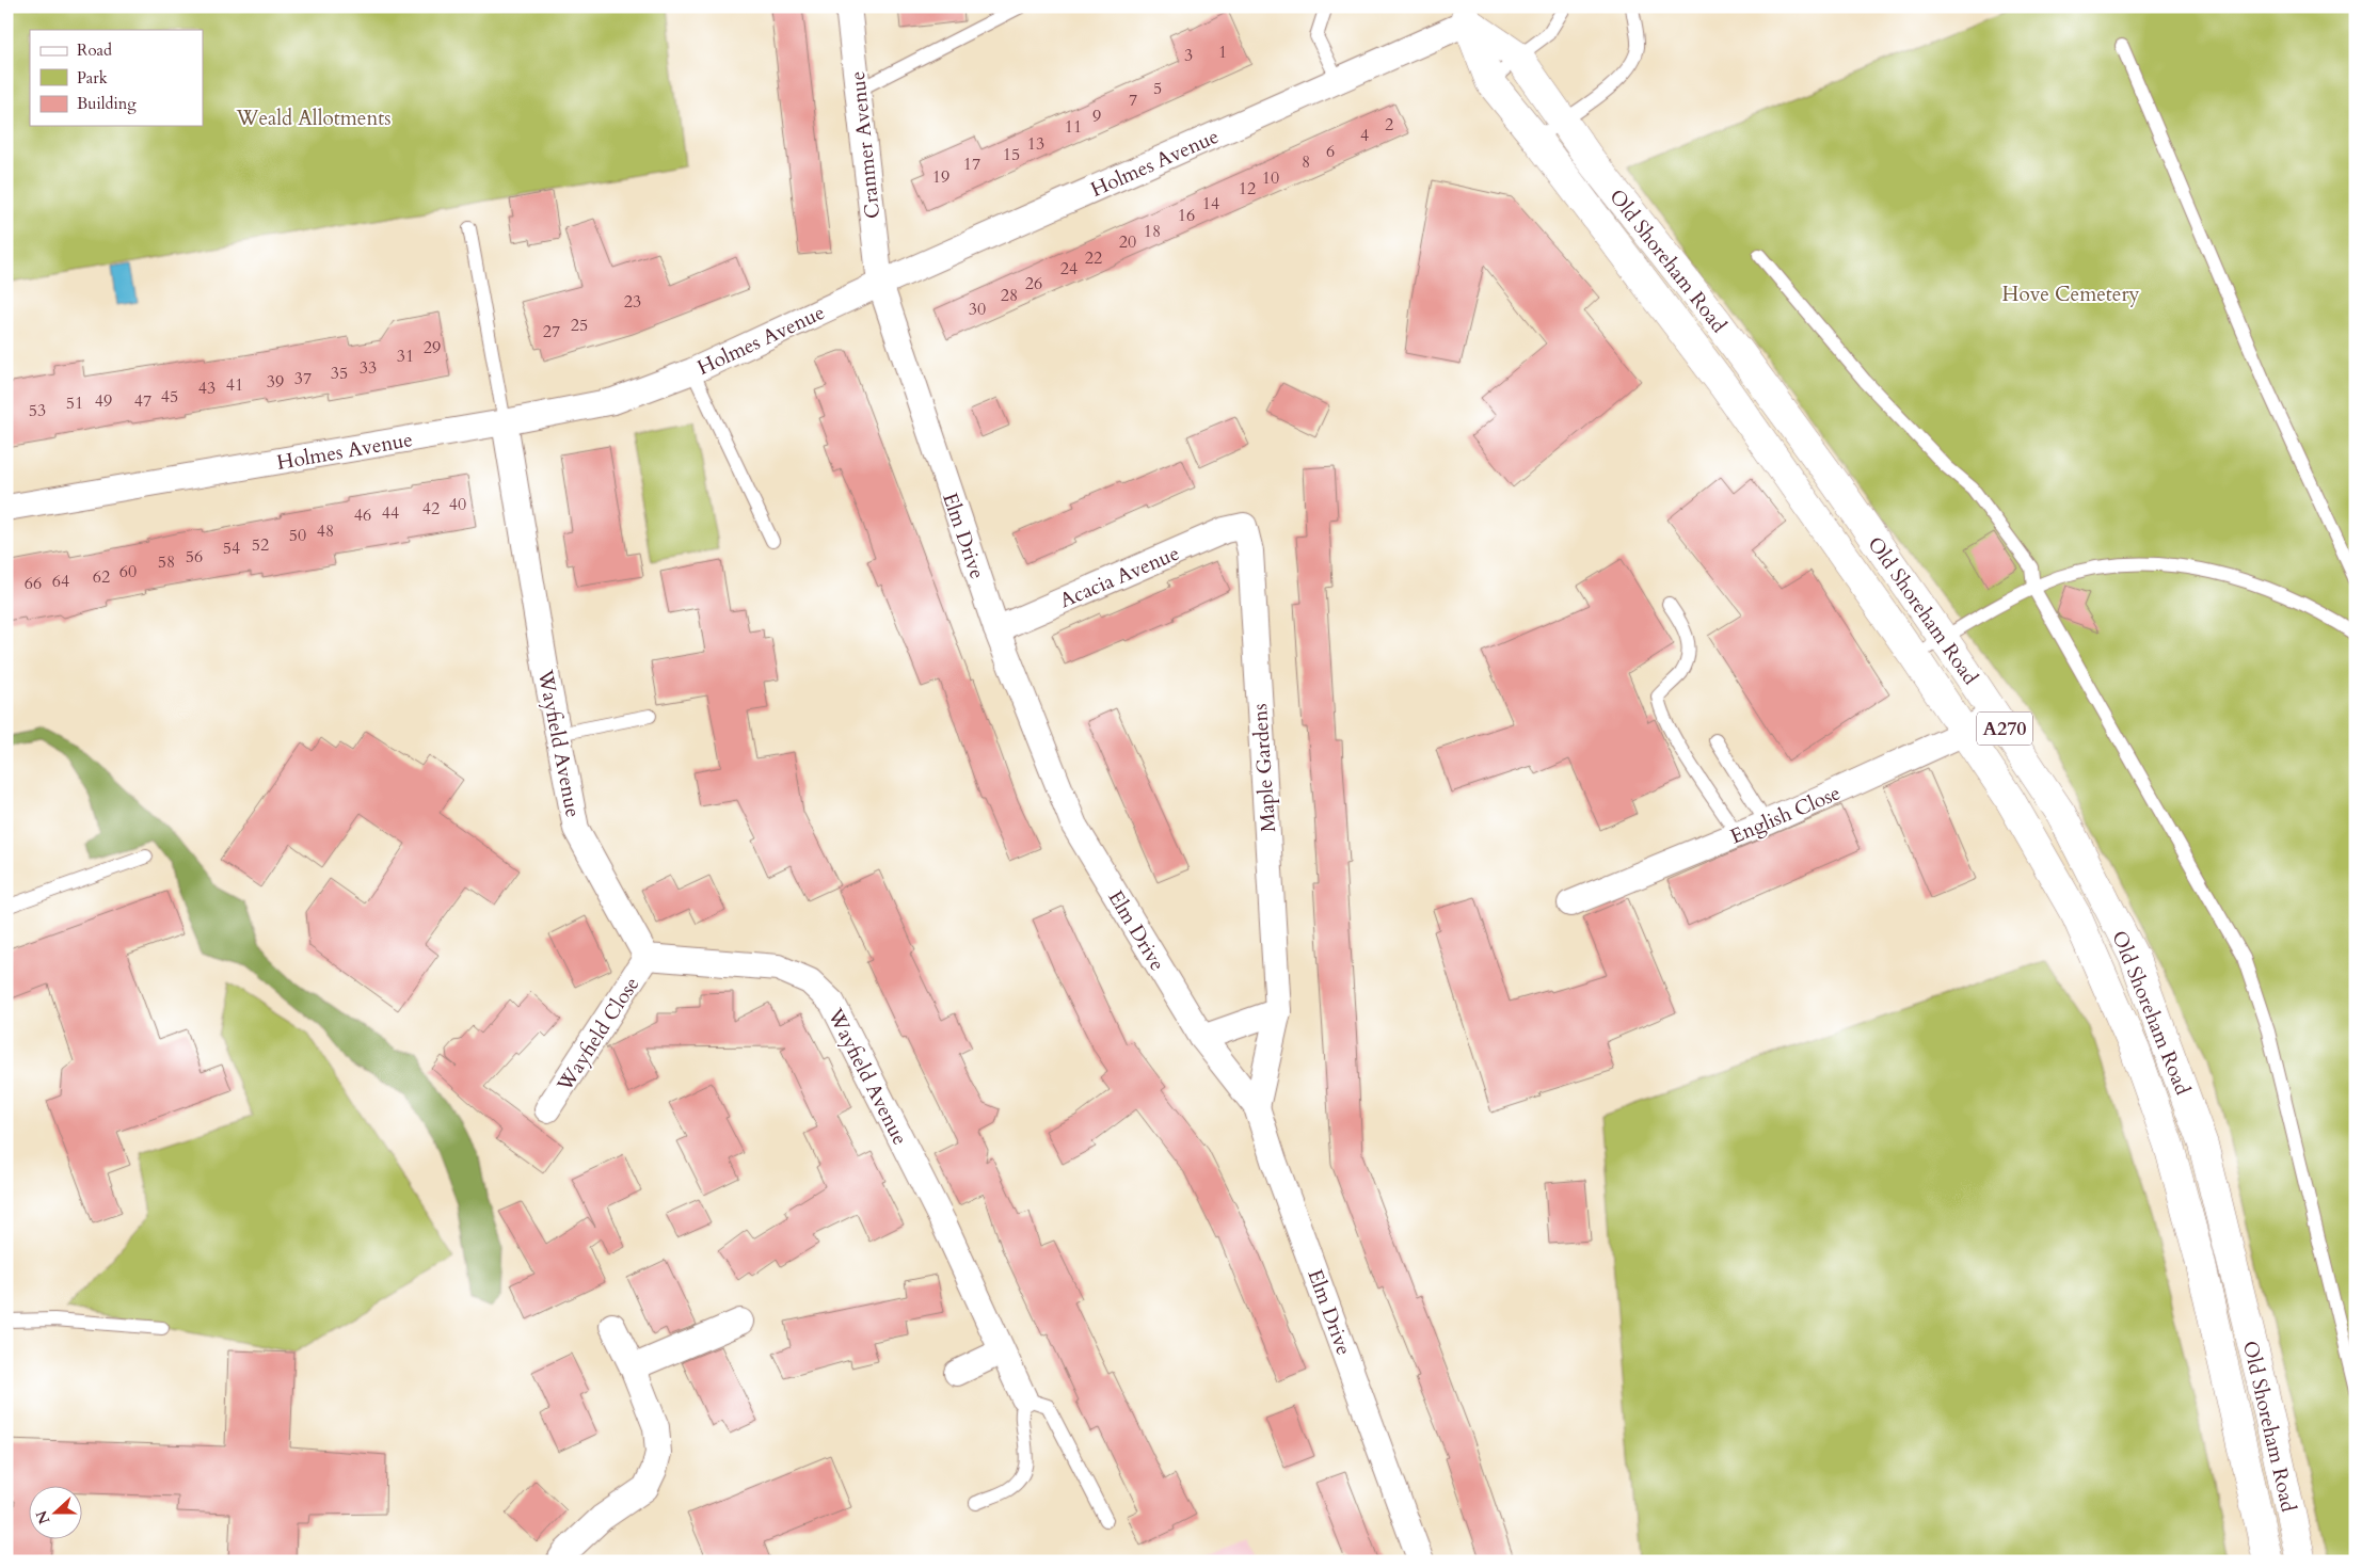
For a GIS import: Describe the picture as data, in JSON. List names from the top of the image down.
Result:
{
  "streets": {
    "main road": ["Old Shoreham Road", "A270"],
    "street": [
      "Cranmer Avenue",
      "Holmes Avenue",
      "Elm Drive",
      "Acacia Avenue",
      "Wayfield Avenue",
      "Maple Gardens",
      "English Close",
      "Wayfield Close"
    ]
  },
  "crossings": [
    ["Cranmer Avenue", "Holmes Avenue"],
    ["Cranmer Avenue", "Elm Drive"],
    ["Holmes Avenue", "Old Shoreham Road"],
    ["Holmes Avenue", "Elm Drive"],
    ["Holmes Avenue", "Wayfield Avenue"],
    ["Old Shoreham Road", "English Close"],
    ["Elm Drive", "Acacia Avenue"],
    ["Elm Drive", "Maple Gardens"],
    ["Acacia Avenue", "Maple Gardens"],
    ["Wayfield Avenue", "Wayfield Close"]
  ],
  "parks": ["Weald Allotments", "Hove Cemetery"],
  "house_numbers": [
    "1",
    "3",
    "5",
    "7",
    "9",
    "2",
    "11",
    "4",
    "13",
    "6",
    "15",
    "8",
    "17",
    "19",
    "10",
    "12",
    "14",
    "16",
    "18",
    "20",
    "22",
    "24",
    "26",
    "28",
    "23",
    "30",
    "25",
    "27",
    "29",
    "31",
    "33",
    "35",
    "37",
    "39",
    "41",
    "43",
    "45",
    "49",
    "47",
    "51",
    "53",
    "40",
    "42",
    "44",
    "46",
    "48",
    "50",
    "52",
    "54",
    "56",
    "58",
    "60",
    "62",
    "64",
    "66"
  ],
  "legend": ["Road", "Park", "Building"],
  "north": "left"
}
